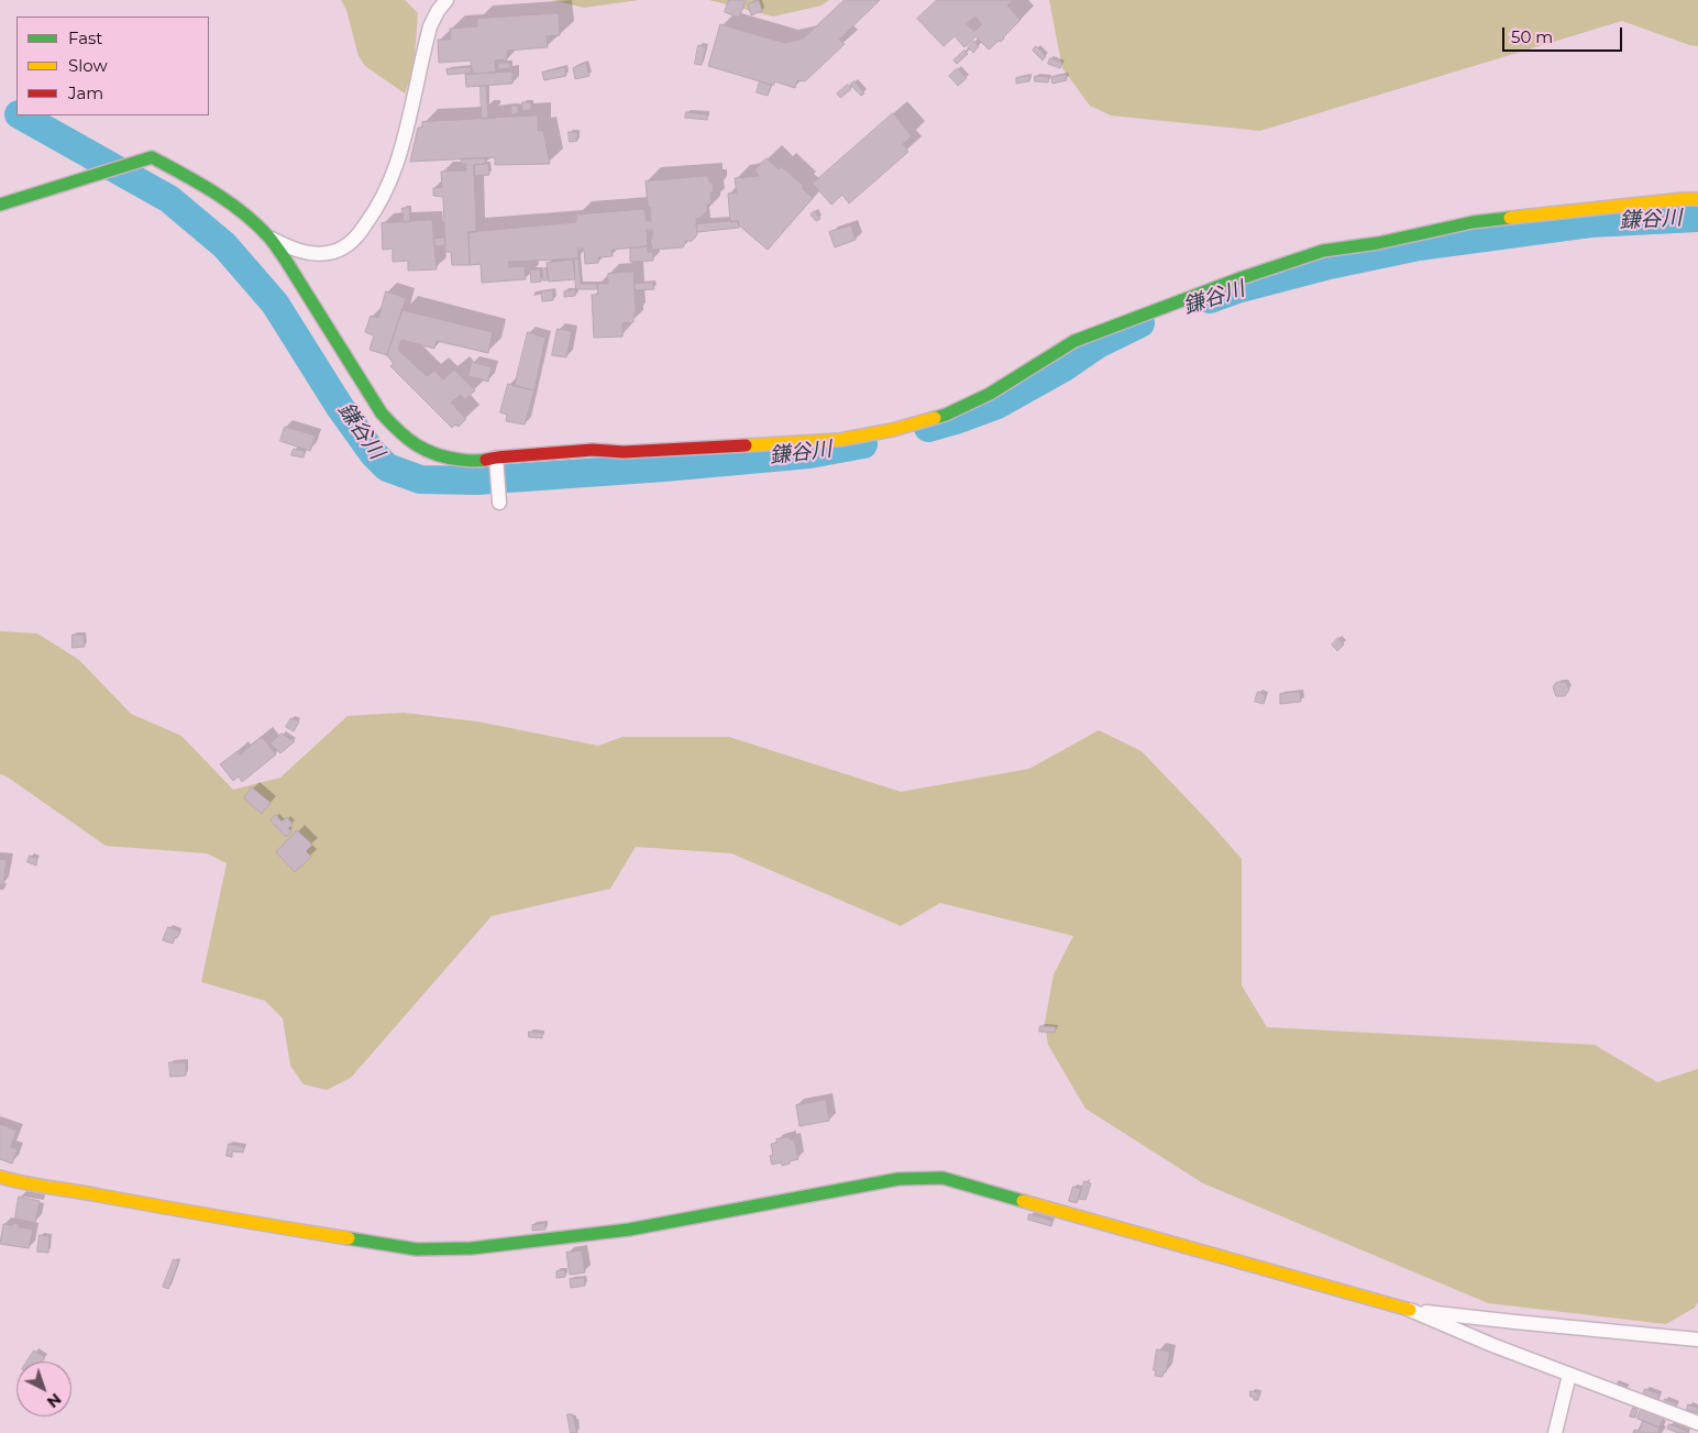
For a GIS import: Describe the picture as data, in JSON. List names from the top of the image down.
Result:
{
  "water": ["鎌谷川"],
  "legend": ["Fast", "Slow", "Jam"],
  "scale_bar": "50 m",
  "north": "bottom right"
}
